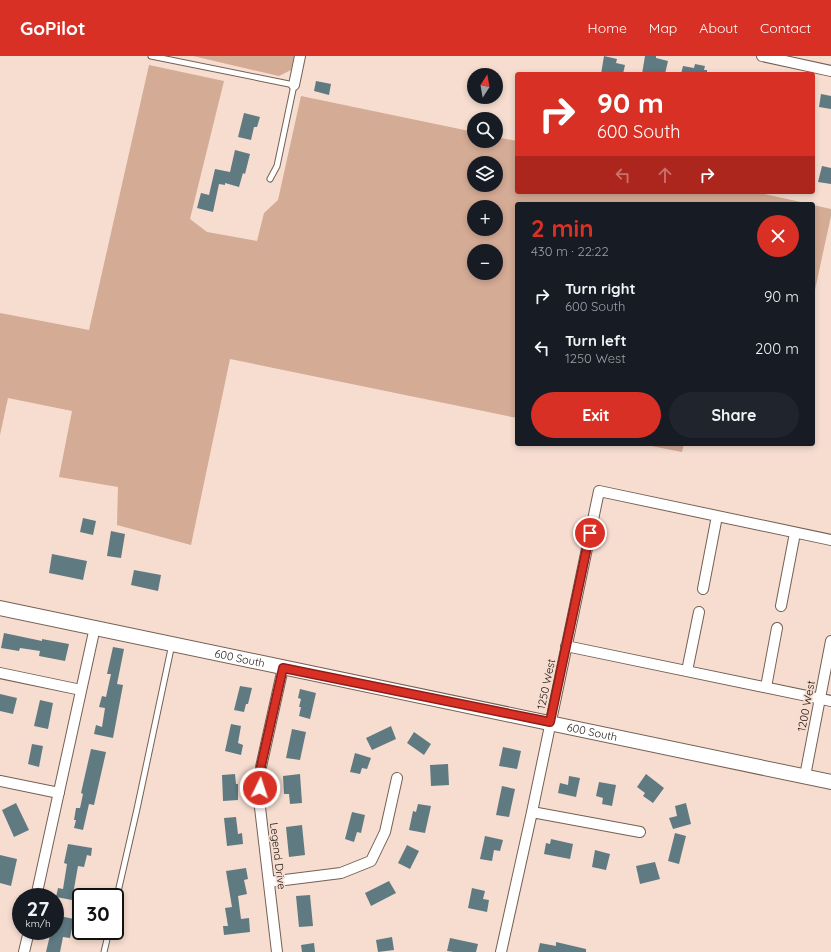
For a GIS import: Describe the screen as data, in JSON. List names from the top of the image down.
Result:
{
  "streets": {
    "main road": ["600 South"],
    "street": ["1250 West", "1200 West", "Legend Drive"]
  },
  "crossings": [
    ["600 South", "1250 West"],
    ["600 South", "1200 West"],
    ["600 South", "Legend Drive"]
  ],
  "north": "top",
  "page": {
    "header": "GoPilot",
    "nav": [
      "Home",
      "Map",
      "About",
      "Contact"
    ],
    "map_buttons": ["+", "−"],
    "turn": ["90 m", "600 South"],
    "heading": ["2 min", "430 m · 22:22"],
    "list": [
      {
        "name": "Turn right",
        "note": "600 South",
        "value": "90 m"
      },
      {
        "name": "Turn left",
        "note": "1250 West",
        "value": "200 m"
      }
    ],
    "buttons": ["Exit", "Share"],
    "speed": "27 km/h",
    "limit": "30"
  }
}
